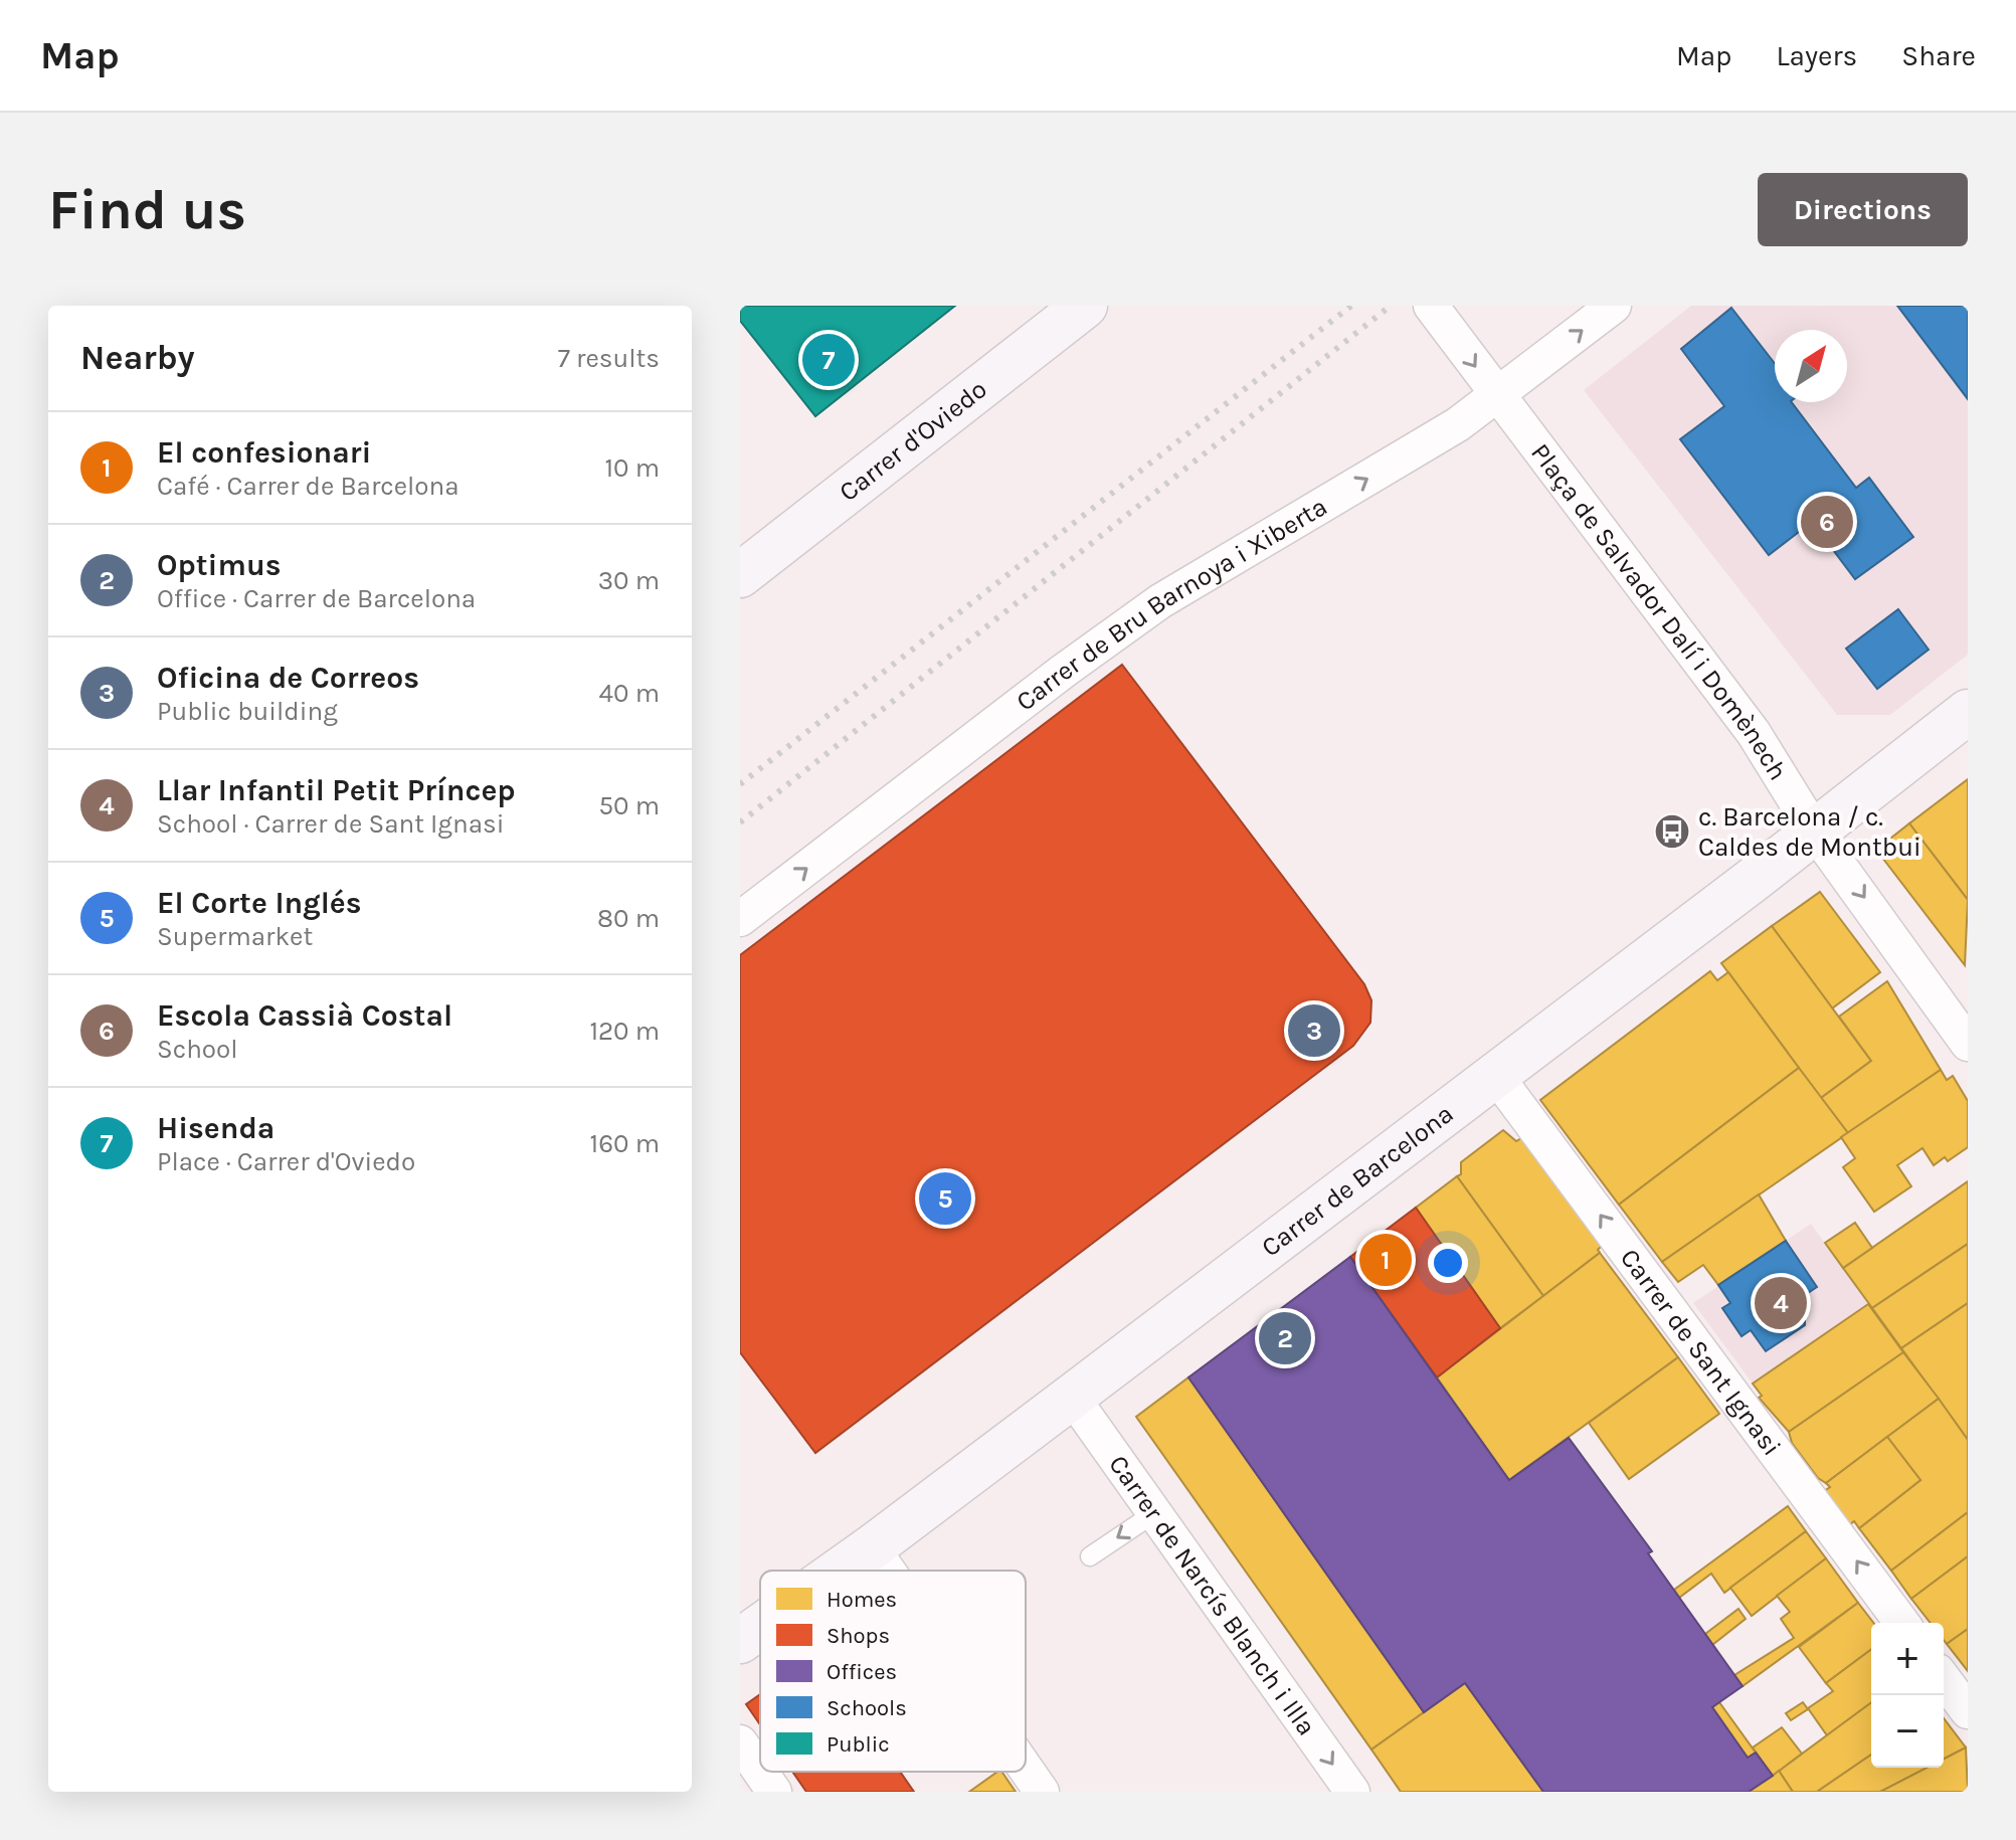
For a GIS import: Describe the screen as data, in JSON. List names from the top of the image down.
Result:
{
  "streets": {
    "main road": ["Carrer d'Oviedo", "Carrer de Barcelona"],
    "street": [
      "Carrer de Bru Barnoya i Xiberta",
      "Plaça de Salvador Dalí i Domènech",
      "Carrer de Sant Ignasi",
      "Carrer de Narcís Blanch i Illa"
    ]
  },
  "crossings": [
    ["Carrer de Bru Barnoya i Xiberta", "Plaça de Salvador Dalí i Domènech"],
    ["Plaça de Salvador Dalí i Domènech", "Carrer de Barcelona"],
    ["Carrer de Barcelona", "Carrer de Sant Ignasi"],
    ["Carrer de Barcelona", "Carrer de Narcís Blanch i Illa"]
  ],
  "one_way": [
    "Carrer de Bru Barnoya i Xiberta",
    "Plaça de Salvador Dalí i Domènech",
    "Carrer de Sant Ignasi",
    "Carrer de Narcís Blanch i Illa"
  ],
  "places": {
    "bus stop": ["c. Barcelona / c. Caldes de Montbui"]
  },
  "legend": [
    "Homes",
    "Shops",
    "Offices",
    "Schools",
    "Public"
  ],
  "north": "top right",
  "page": {
    "header": "Map",
    "nav": ["Map", "Layers", "Share"],
    "buttons": "Directions",
    "title": "Find us",
    "heading": ["Nearby", "7 results"],
    "pins": [
      "7",
      "6",
      "3",
      "5",
      "1",
      "4",
      "2"
    ],
    "list": [
      {
        "mark": "1",
        "name": "El confesionari",
        "note": "Café · Carrer de Barcelona",
        "value": "10 m"
      },
      {
        "mark": "2",
        "name": "Optimus",
        "note": "Office · Carrer de Barcelona",
        "value": "30 m"
      },
      {
        "mark": "3",
        "name": "Oficina de Correos",
        "note": "Public building",
        "value": "40 m"
      },
      {
        "mark": "4",
        "name": "Llar Infantil Petit Príncep",
        "note": "School · Carrer de Sant Ignasi",
        "value": "50 m"
      },
      {
        "mark": "5",
        "name": "El Corte Inglés",
        "note": "Supermarket",
        "value": "80 m"
      },
      {
        "mark": "6",
        "name": "Escola Cassià Costal",
        "note": "School",
        "value": "120 m"
      },
      {
        "mark": "7",
        "name": "Hisenda",
        "note": "Place · Carrer d'Oviedo",
        "value": "160 m"
      }
    ],
    "map_buttons": ["+", "−"]
  }
}
